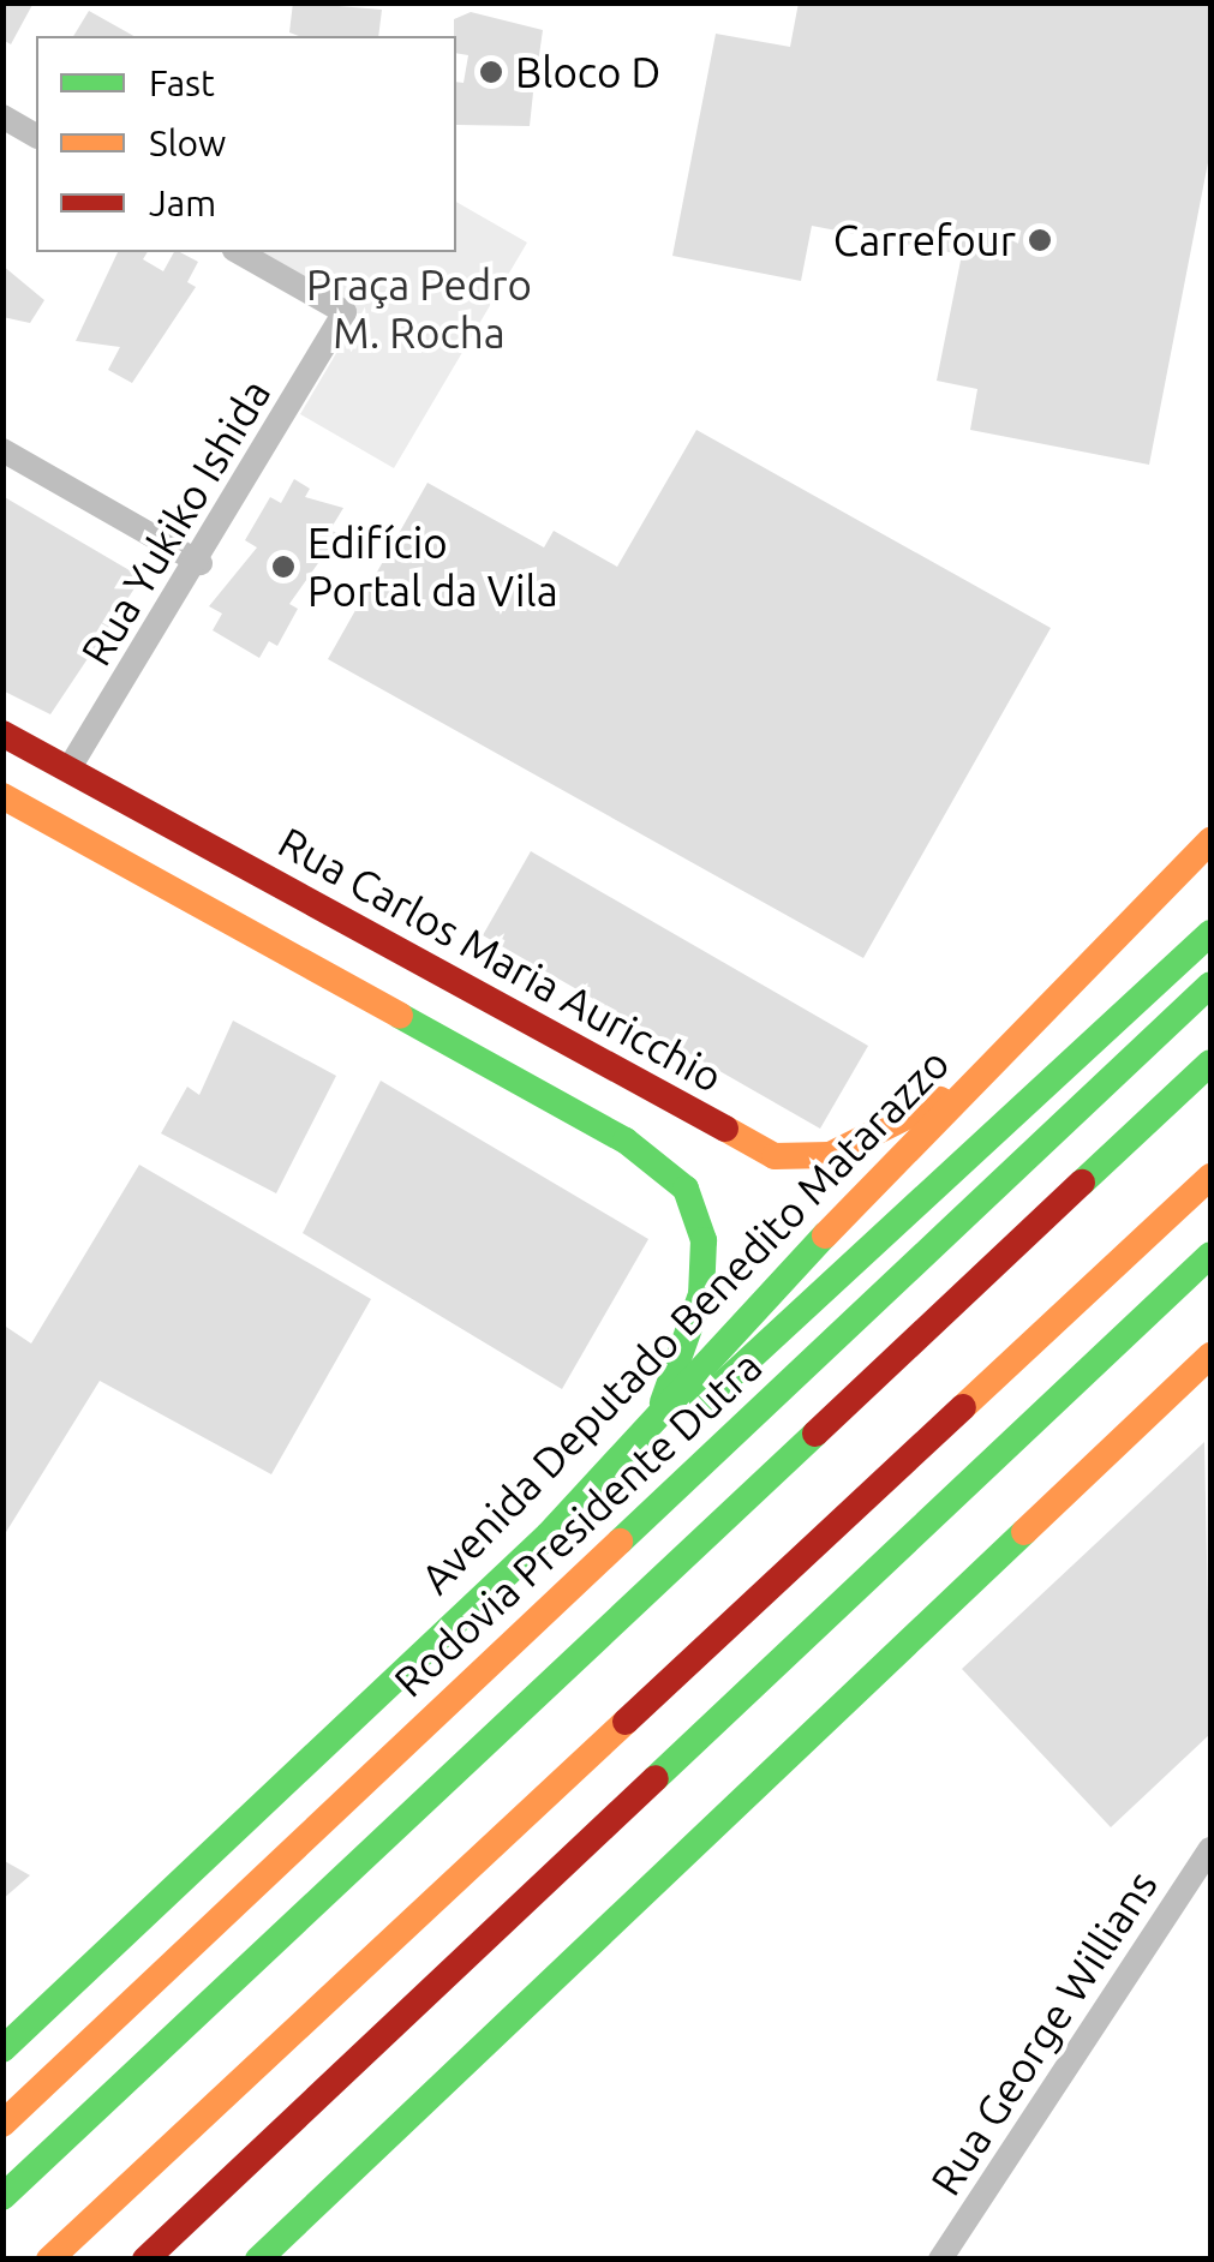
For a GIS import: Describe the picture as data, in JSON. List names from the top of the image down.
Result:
{
  "streets": {
    "main road": ["Rua Carlos Maria Auricchio", "Avenida Deputado Benedito Matarazzo", "Rodovia Presidente Dutra"],
    "street": ["Rua Yukiko Ishida", "Rua George Willians"]
  },
  "crossings": [
    ["Rua Yukiko Ishida", "Rua Carlos Maria Auricchio"],
    ["Rua Carlos Maria Auricchio", "Avenida Deputado Benedito Matarazzo"]
  ],
  "parks": ["Praça Pedro M. Rocha"],
  "places": ["Bloco D", "Carrefour", "Edifício Portal da Vila"],
  "legend": ["Fast", "Slow", "Jam"]
}
